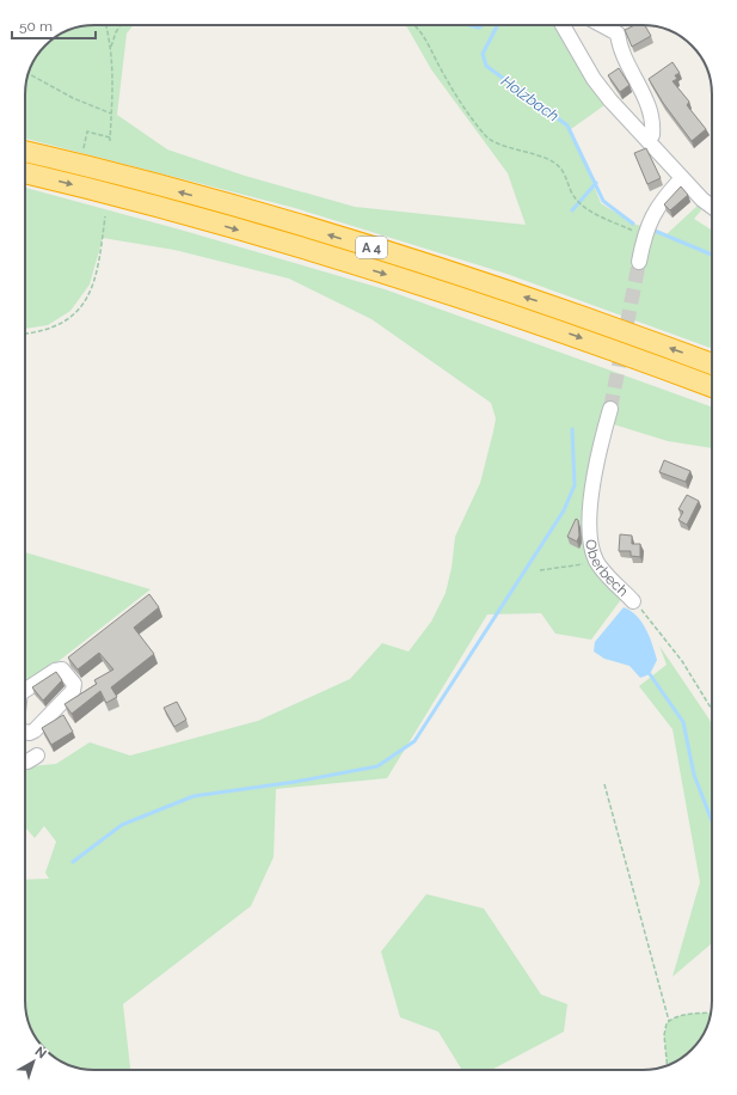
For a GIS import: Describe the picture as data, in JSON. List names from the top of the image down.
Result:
{
  "streets": {
    "highway": ["A 4"],
    "street": ["Oberbech"]
  },
  "water": ["Holzbach"],
  "scale_bar": "50 m",
  "north": "top right"
}
